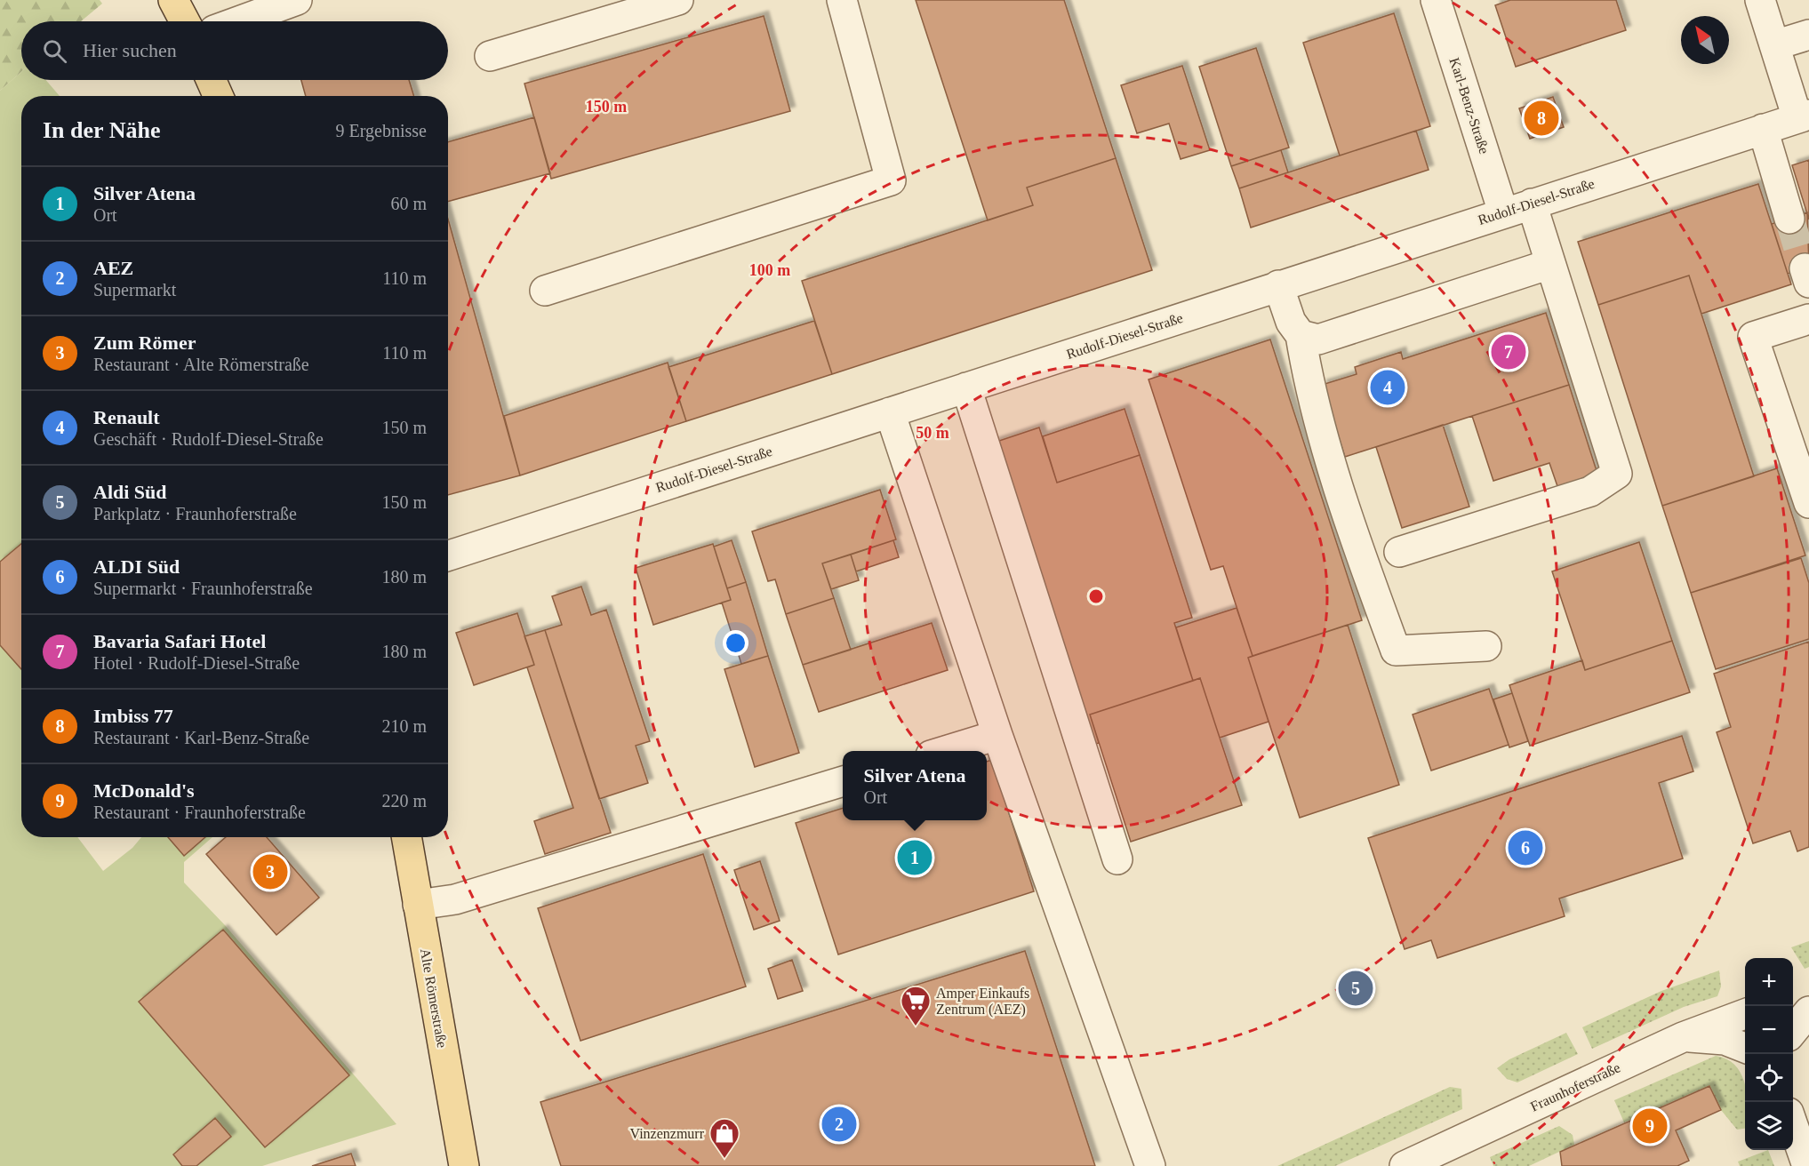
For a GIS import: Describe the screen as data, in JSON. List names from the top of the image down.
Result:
{
  "streets": {
    "main road": ["Alte Römerstraße"],
    "street": ["Karl-Benz-Straße", "Rudolf-Diesel-Straße", "Fraunhoferstraße"]
  },
  "crossings": [
    ["Karl-Benz-Straße", "Rudolf-Diesel-Straße"]
  ],
  "places": {
    "supermarket": ["Amper Einkaufs Zentrum (AEZ)"],
    "shop": ["Vinzenzmurr"]
  },
  "north": "top left",
  "page": {
    "search": "Hier suchen",
    "heading": ["In der Nähe", "9 Ergebnisse"],
    "pins": [
      "8",
      "7",
      "4",
      "6",
      "1",
      "3",
      "5",
      "2",
      "9"
    ],
    "list": [
      {
        "mark": "1",
        "name": "Silver Atena",
        "note": "Ort",
        "value": "60 m"
      },
      {
        "mark": "2",
        "name": "AEZ",
        "note": "Supermarkt",
        "value": "110 m"
      },
      {
        "mark": "3",
        "name": "Zum Römer",
        "note": "Restaurant · Alte Römerstraße",
        "value": "110 m"
      },
      {
        "mark": "4",
        "name": "Renault",
        "note": "Geschäft · Rudolf-Diesel-Straße",
        "value": "150 m"
      },
      {
        "mark": "5",
        "name": "Aldi Süd",
        "note": "Parkplatz · Fraunhoferstraße",
        "value": "150 m"
      },
      {
        "mark": "6",
        "name": "ALDI Süd",
        "note": "Supermarkt · Fraunhoferstraße",
        "value": "180 m"
      },
      {
        "mark": "7",
        "name": "Bavaria Safari Hotel",
        "note": "Hotel · Rudolf-Diesel-Straße",
        "value": "180 m"
      },
      {
        "mark": "8",
        "name": "Imbiss 77",
        "note": "Restaurant · Karl-Benz-Straße",
        "value": "210 m"
      },
      {
        "mark": "9",
        "name": "McDonald's",
        "note": "Restaurant · Fraunhoferstraße",
        "value": "220 m"
      }
    ],
    "popup": ["Silver Atena", "Ort"],
    "map_buttons": ["+", "−"]
  },
  "rings": ["150 m", "100 m", "50 m"]
}
